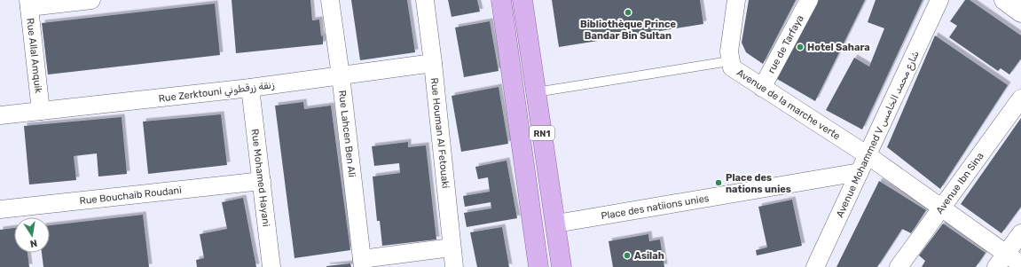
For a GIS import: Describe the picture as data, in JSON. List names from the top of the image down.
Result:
{
  "streets": {
    "main road": ["RN1"],
    "street": [
      "rue de Tarfaya",
      "Rue Allal Amquik",
      "Rue Zerktouni زنقة زرقطوني",
      "Avenue de la marche verte",
      "Rue Lahcen Ben Ali",
      "Rue Houman Al Fetouaki",
      "Avenue Mohammed V شارع محمد الخامس",
      "Rue Mohamed Hayani",
      "Avenue Ibn Sina",
      "Rue Bouchaib Roudani",
      "Place des natiions unies"
    ]
  },
  "crossings": [
    ["rue de Tarfaya", "Avenue de la marche verte"],
    ["Rue Allal Amquik", "Rue Zerktouni زنقة زرقطوني"],
    ["Rue Zerktouni زنقة زرقطوني", "Rue Lahcen Ben Ali"],
    ["Rue Zerktouni زنقة زرقطوني", "Rue Houman Al Fetouaki"],
    ["Rue Zerktouni زنقة زرقطوني", "Rue Mohamed Hayani"],
    ["Avenue de la marche verte", "Avenue Mohammed V شارع محمد الخامس"],
    ["Avenue de la marche verte", "Avenue Ibn Sina"],
    ["RN1", "Place des natiions unies"],
    ["Avenue Mohammed V شارع محمد الخامس", "Place des natiions unies"],
    ["Rue Mohamed Hayani", "Rue Bouchaib Roudani"]
  ],
  "places": [
    "Bibliothèque Prince Bandar Bin Sultan",
    "Hotel Sahara",
    "Place des nations unies",
    "Asilah"
  ],
  "north": "bottom"
}
